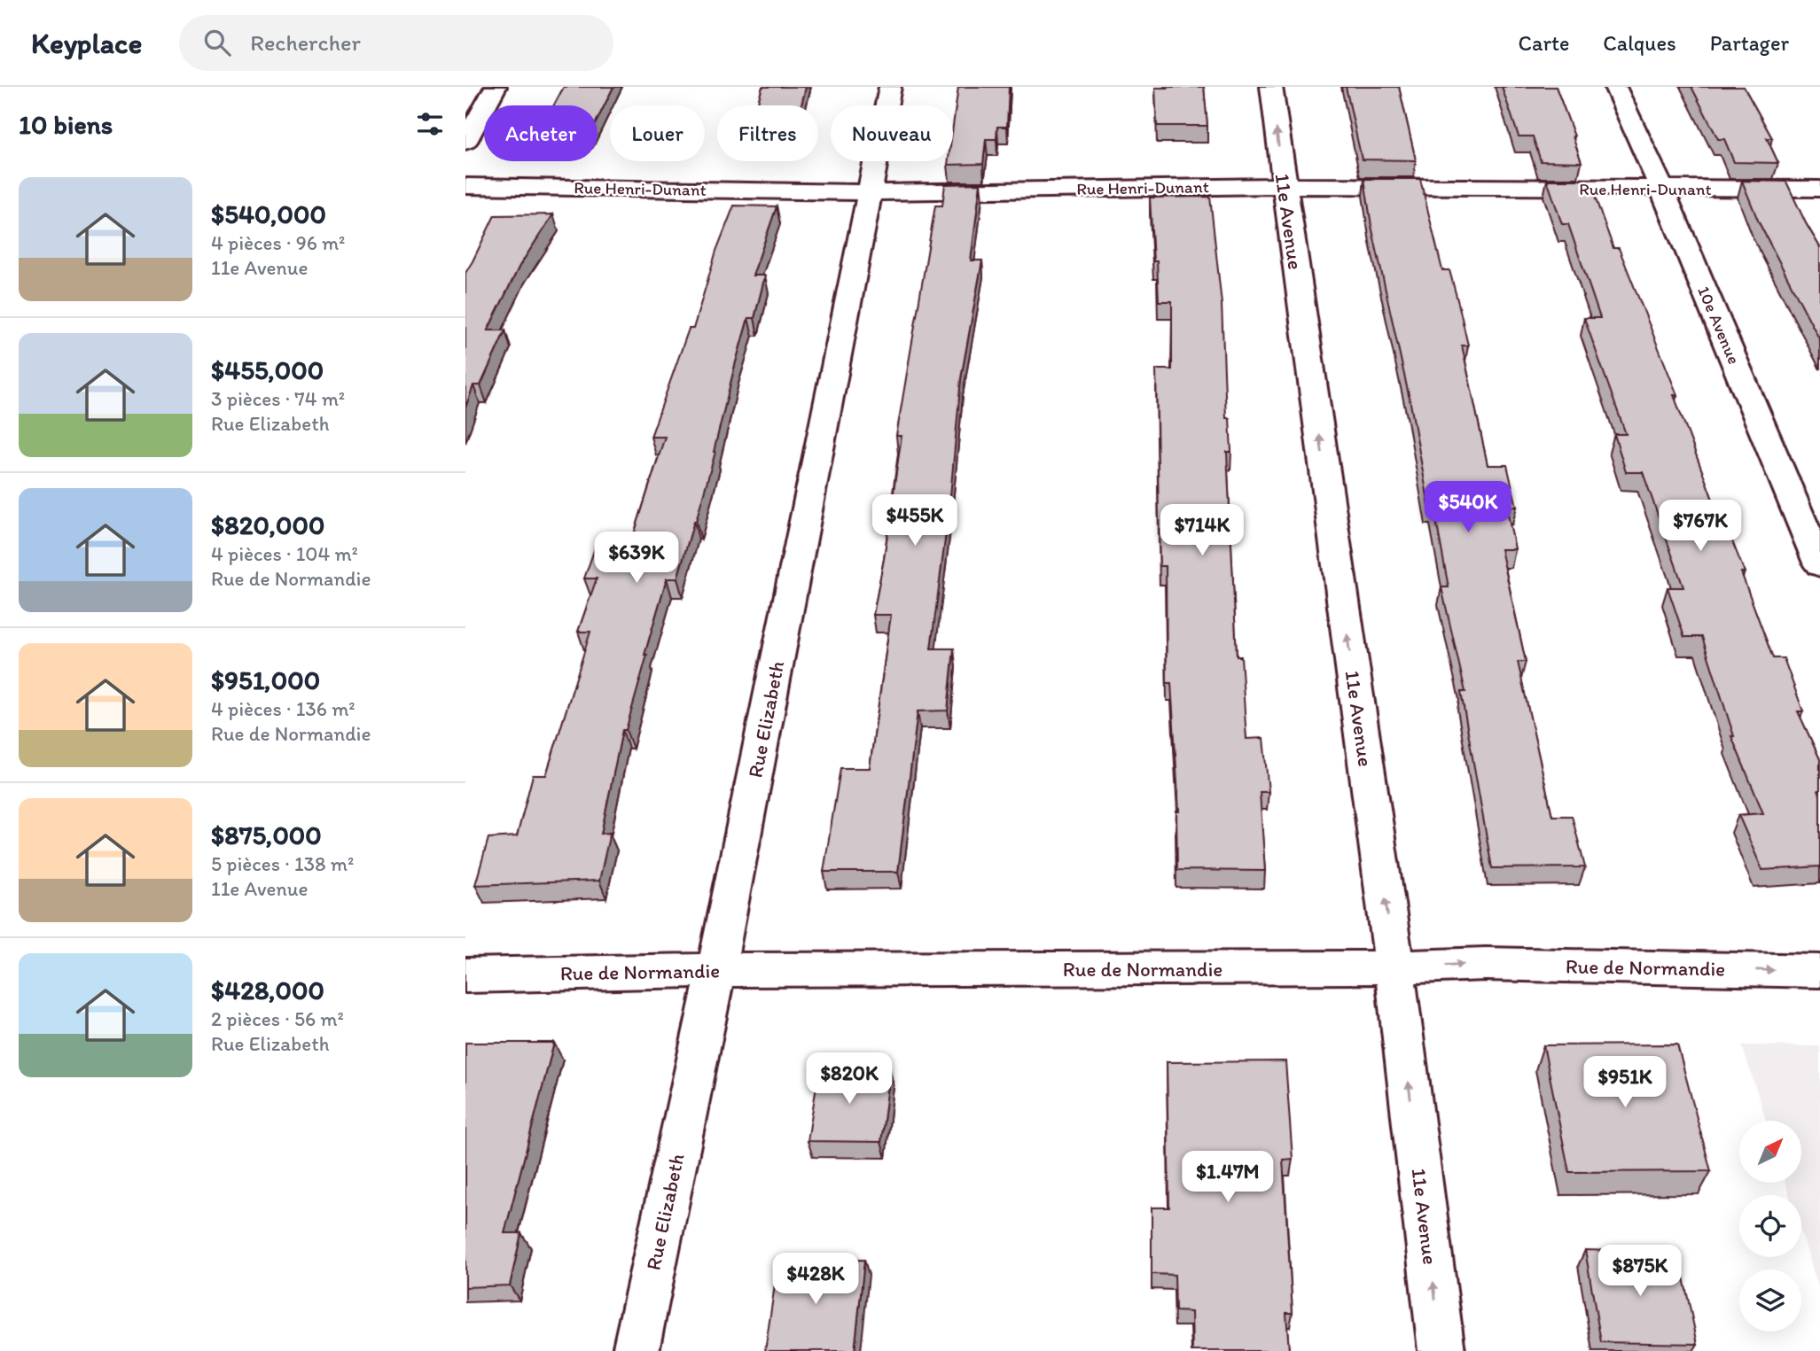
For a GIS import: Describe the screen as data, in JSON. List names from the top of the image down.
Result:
{
  "streets": {
    "street": [
      "Rue Henri-Dunant",
      "11e Avenue",
      "10e Avenue",
      "Rue Elizabeth",
      "Rue de Normandie"
    ]
  },
  "crossings": [
    ["Rue Henri-Dunant", "11e Avenue"],
    ["Rue Henri-Dunant", "10e Avenue"],
    ["Rue Henri-Dunant", "Rue Elizabeth"],
    ["11e Avenue", "Rue de Normandie"],
    ["Rue Elizabeth", "Rue de Normandie"]
  ],
  "one_way": ["11e Avenue"],
  "north": "top right",
  "page": {
    "header": "Keyplace",
    "search": "Rechercher",
    "nav": ["Carte", "Calques", "Partager"],
    "heading": "10 biens",
    "chip": [
      "Acheter",
      "Louer",
      "Filtres",
      "Nouveau"
    ],
    "list": [
      {
        "name": "$540,000",
        "note": "4 pièces · 96 m² · 11e Avenue"
      },
      {
        "name": "$455,000",
        "note": "3 pièces · 74 m² · Rue Elizabeth"
      },
      {
        "name": "$820,000",
        "note": "4 pièces · 104 m² · Rue de Normandie"
      },
      {
        "name": "$951,000",
        "note": "4 pièces · 136 m² · Rue de Normandie"
      },
      {
        "name": "$875,000",
        "note": "5 pièces · 138 m² · 11e Avenue"
      },
      {
        "name": "$428,000",
        "note": "2 pièces · 56 m² · Rue Elizabeth"
      }
    ],
    "price": [
      "$540K",
      "$455K",
      "$767K",
      "$714K",
      "$639K",
      "$820K",
      "$951K",
      "$1.47M",
      "$875K",
      "$428K"
    ]
  }
}
